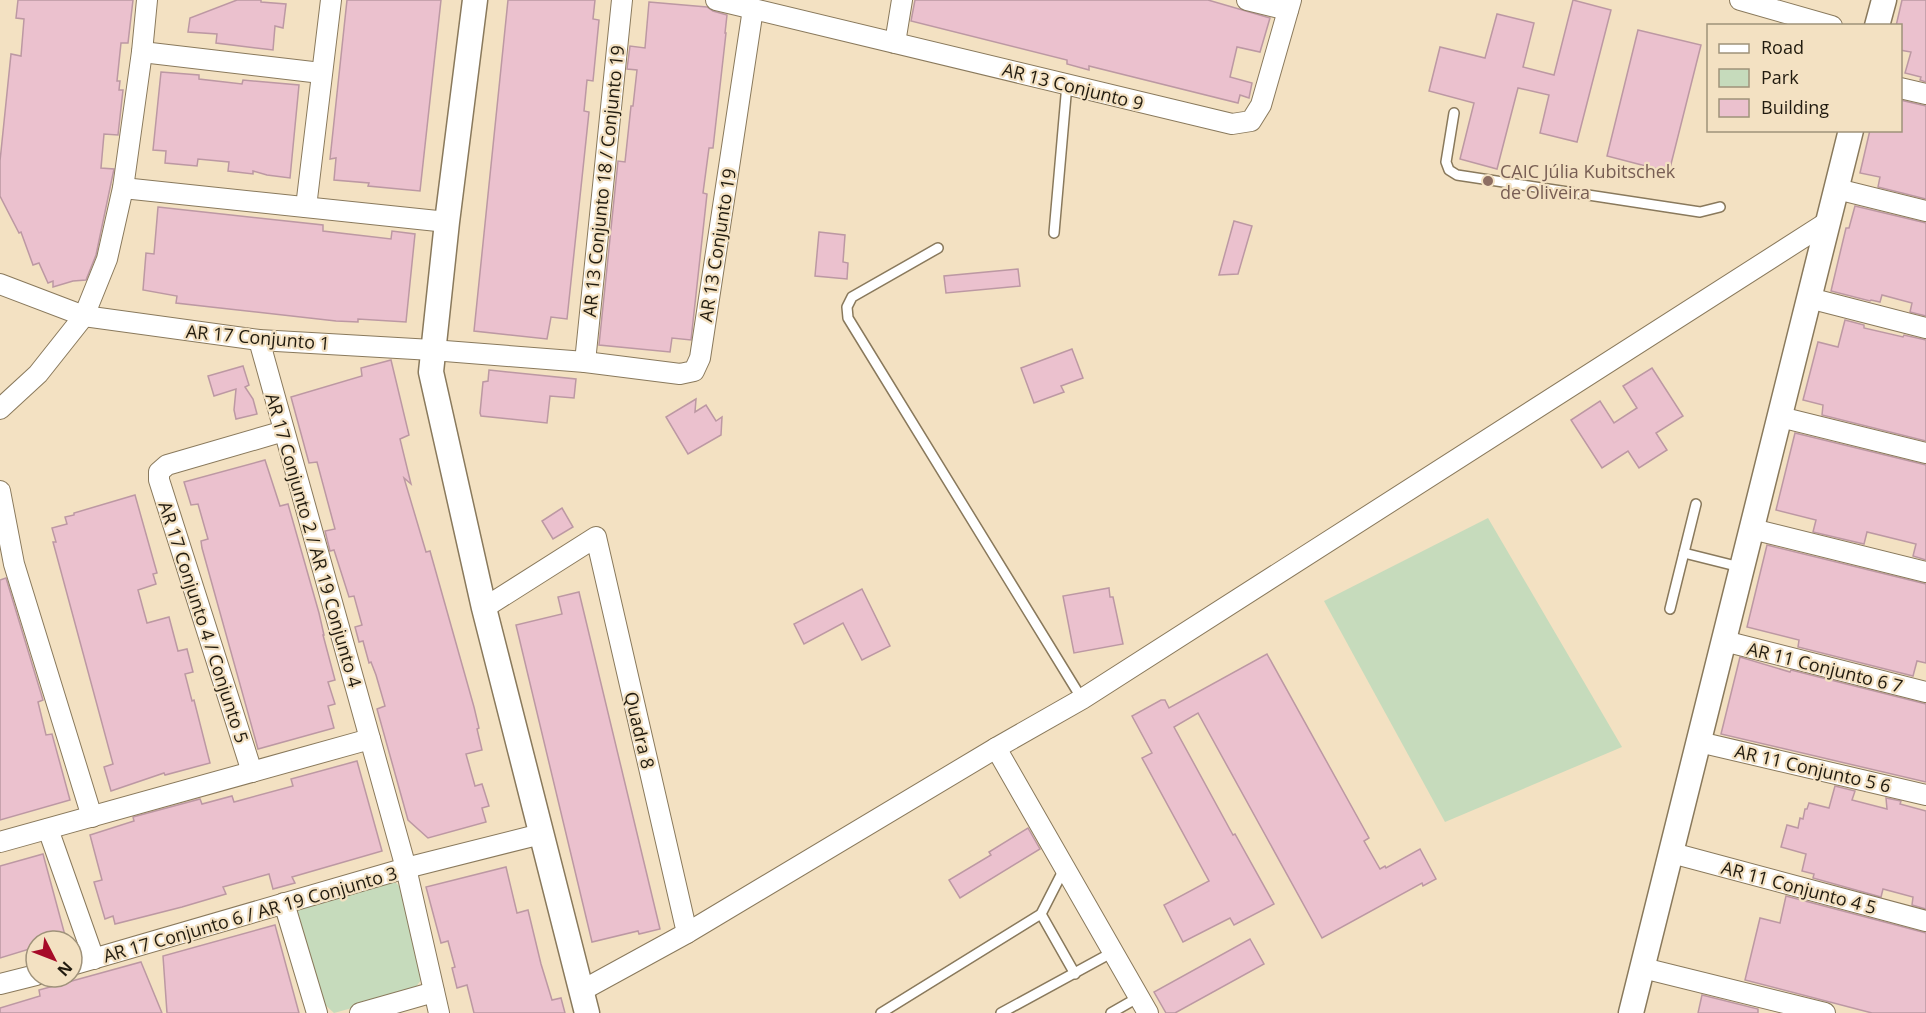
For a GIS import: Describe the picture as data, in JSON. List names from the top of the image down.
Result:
{
  "streets": {
    "street": [
      "AR 13 Conjunto 9",
      "AR 13 Conjunto 18 / Conjunto 19",
      "AR 13 Conjunto 19",
      "AR 17 Conjunto 1",
      "AR 17 Conjunto 2 / AR 19 Conjunto 4",
      "AR 17 Conjunto 4 / Conjunto 5",
      "AR 11 Conjunto 6 7",
      "Quadra 8",
      "AR 11 Conjunto 5 6",
      "AR 11 Conjunto 4 5",
      "AR 17 Conjunto 6 / AR 19 Conjunto 3"
    ]
  },
  "crossings": [
    ["AR 13 Conjunto 9", "AR 13 Conjunto 19"],
    ["AR 13 Conjunto 18 / Conjunto 19", "AR 13 Conjunto 19"],
    ["AR 13 Conjunto 18 / Conjunto 19", "AR 17 Conjunto 1"],
    ["AR 13 Conjunto 19", "AR 17 Conjunto 1"],
    ["AR 17 Conjunto 1", "AR 17 Conjunto 2 / AR 19 Conjunto 4"],
    ["AR 17 Conjunto 2 / AR 19 Conjunto 4", "AR 17 Conjunto 4 / Conjunto 5"],
    ["AR 17 Conjunto 2 / AR 19 Conjunto 4", "AR 17 Conjunto 6 / AR 19 Conjunto 3"]
  ],
  "places": ["CAIC Júlia Kubitschek de Oliveira"],
  "legend": ["Road", "Park", "Building"],
  "north": "bottom right"
}
